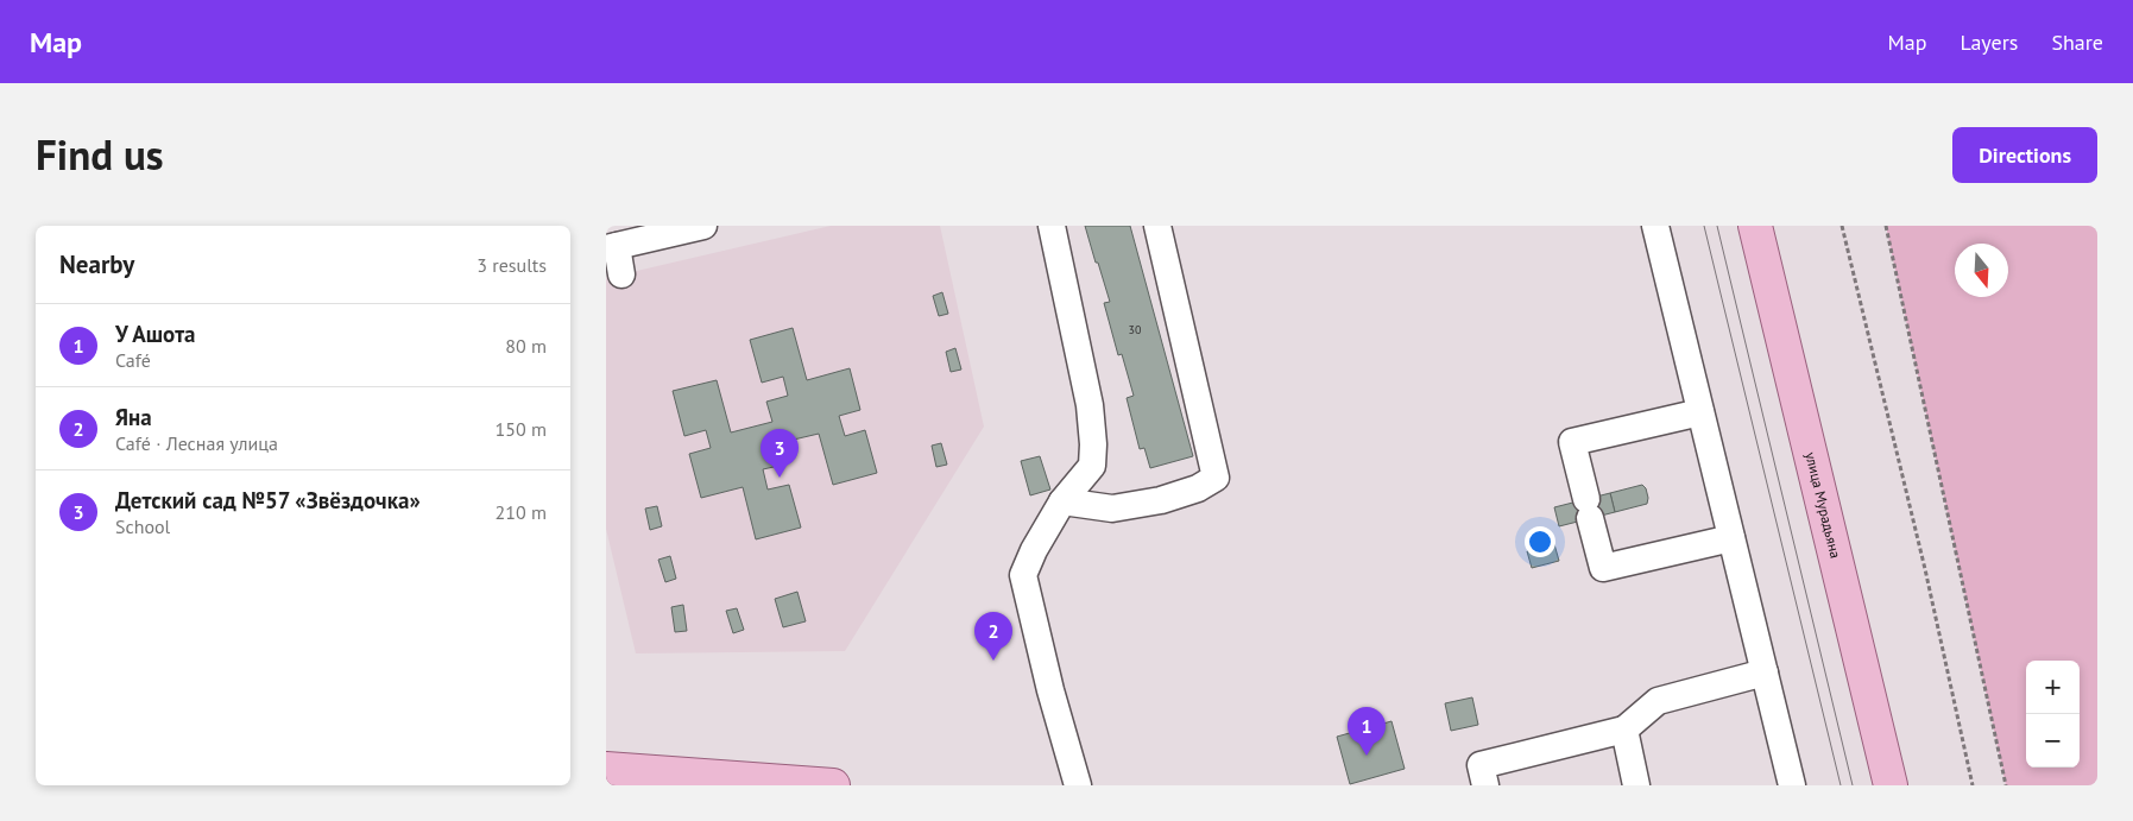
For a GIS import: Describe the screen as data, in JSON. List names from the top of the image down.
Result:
{
  "streets": {
    "main road": ["улица Мурадьяна"]
  },
  "house_numbers": ["30"],
  "north": "bottom",
  "page": {
    "header": "Map",
    "nav": ["Map", "Layers", "Share"],
    "title": "Find us",
    "buttons": "Directions",
    "heading": ["Nearby", "3 results"],
    "list": [
      {
        "mark": "1",
        "name": "У Ашота",
        "note": "Café",
        "value": "80 m"
      },
      {
        "mark": "2",
        "name": "Яна",
        "note": "Café · Лесная улица",
        "value": "150 m"
      },
      {
        "mark": "3",
        "name": "Детский сад №57 «Звёздочка»",
        "note": "School",
        "value": "210 m"
      }
    ],
    "pins": ["3", "2", "1"],
    "map_buttons": ["+", "−"]
  }
}
